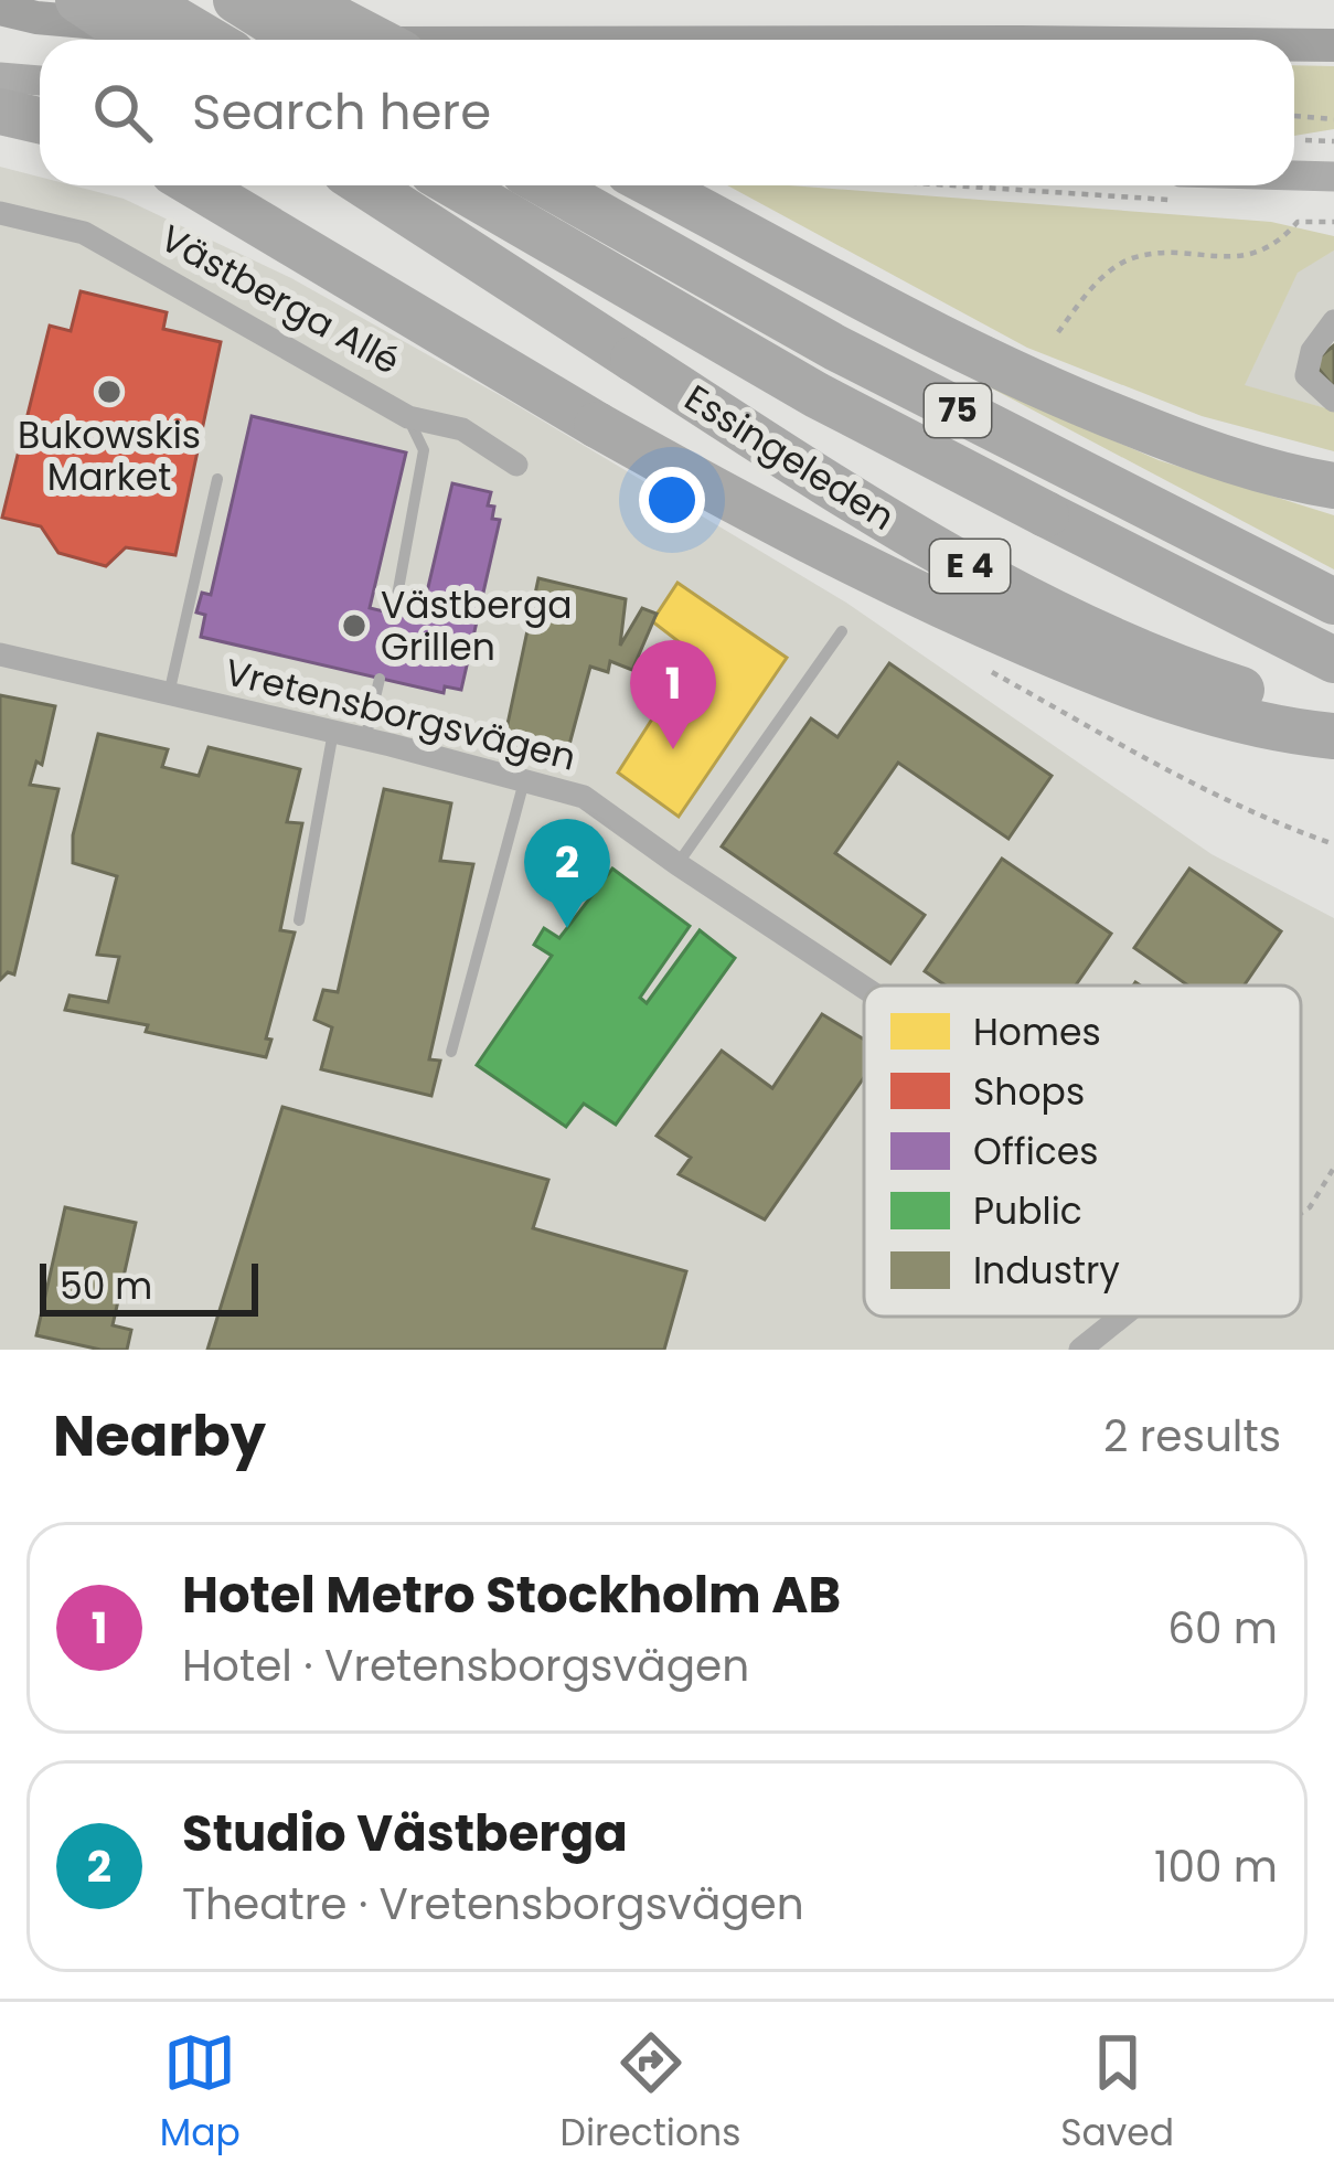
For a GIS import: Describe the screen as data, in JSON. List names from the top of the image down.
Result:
{
  "streets": {
    "highway": ["75", "Essingeleden", "E 4"],
    "street": ["Västberga Allé", "Vretensborgsvägen"]
  },
  "places": ["Bukowskis Market", "Västberga Grillen"],
  "legend": [
    "Homes",
    "Shops",
    "Offices",
    "Public",
    "Industry"
  ],
  "scale_bar": "50 m",
  "page": {
    "search": "Search here",
    "pins": ["1", "2"],
    "scale": "50 m",
    "heading": ["Nearby", "2 results"],
    "list": [
      {
        "mark": "1",
        "name": "Hotel Metro Stockholm AB",
        "note": "Hotel · Vretensborgsvägen",
        "value": "60 m"
      },
      {
        "mark": "2",
        "name": "Studio Västberga",
        "note": "Theatre · Vretensborgsvägen",
        "value": "100 m"
      }
    ],
    "nav": ["Map", "Directions", "Saved"]
  }
}
